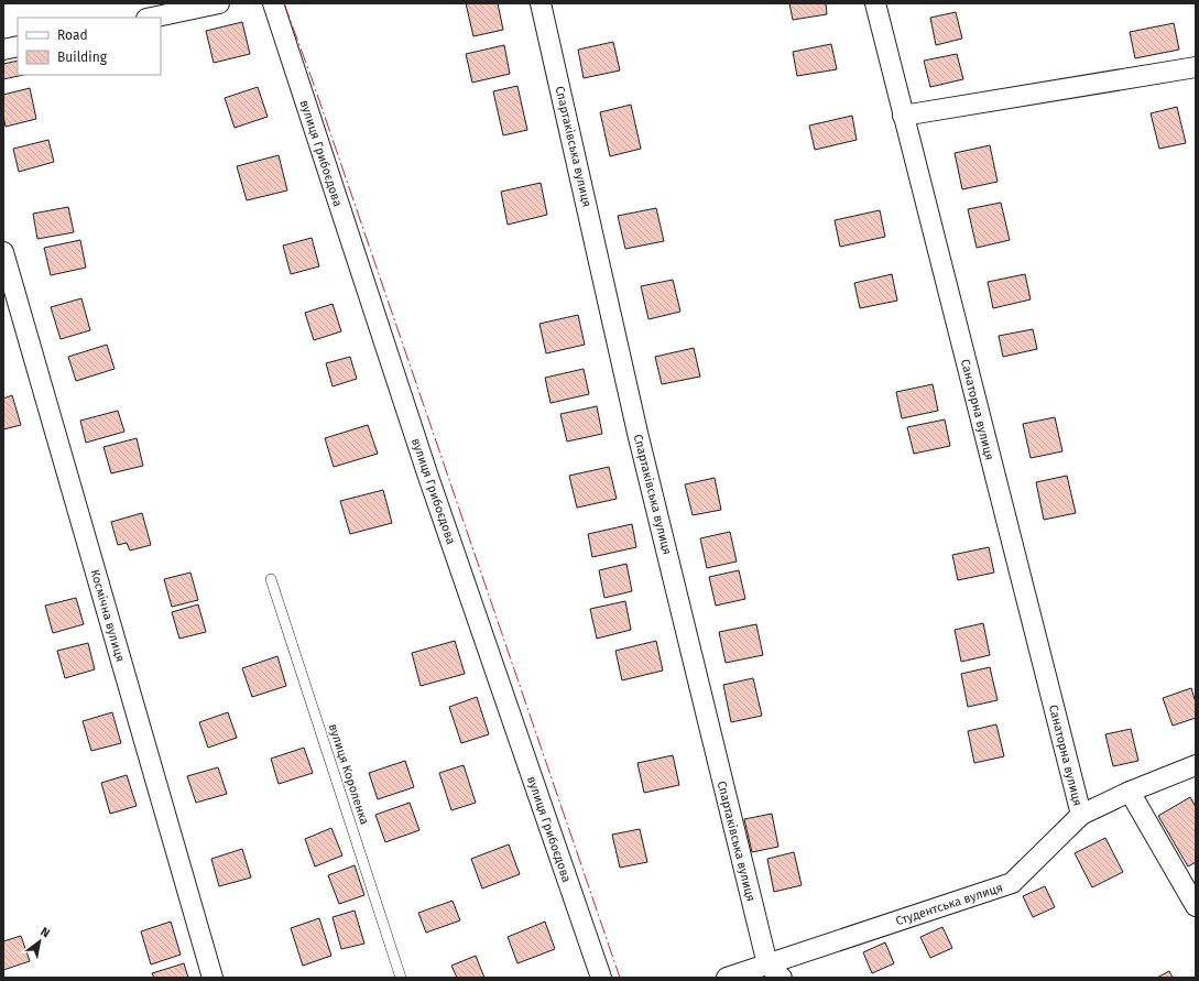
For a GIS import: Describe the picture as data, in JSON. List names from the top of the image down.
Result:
{
  "streets": {
    "street": [
      "Спартаківська вулиця",
      "вулиця Грибоєдова",
      "Санаторна вулиця",
      "Космічна вулиця",
      "Студентська вулиця"
    ],
    "lane": ["вулиця Короленка"]
  },
  "crossings": [
    ["Спартаківська вулиця", "Студентська вулиця"],
    ["Санаторна вулиця", "Студентська вулиця"]
  ],
  "legend": ["Road", "Building"],
  "north": "top right"
}
